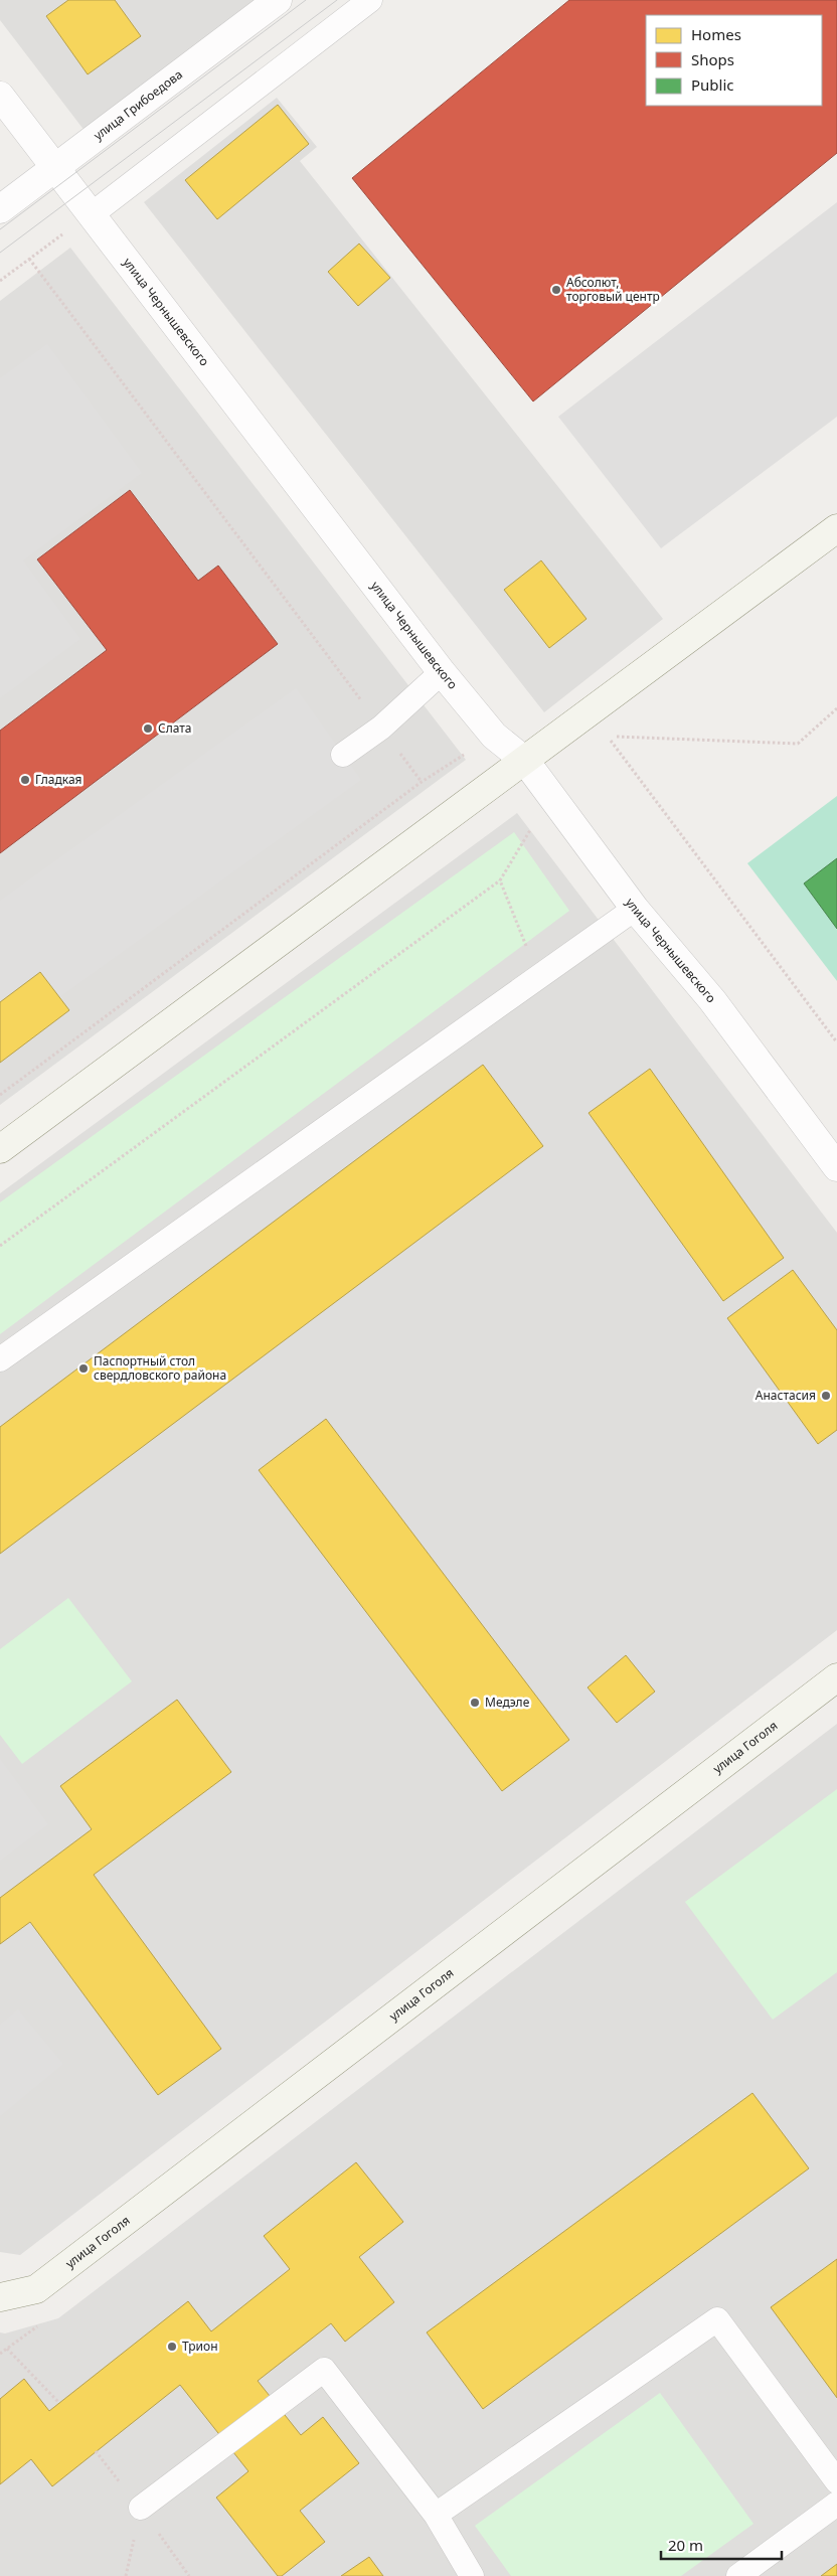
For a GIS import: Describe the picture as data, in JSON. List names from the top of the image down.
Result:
{
  "streets": {
    "main road": ["улица Гоголя"],
    "street": ["улица Грибоедова", "улица Чернышевского"]
  },
  "crossings": [
    ["улица Грибоедова", "улица Чернышевского"]
  ],
  "places": [
    "Абсолют, торговый центр",
    "Слата",
    "Гладкая",
    "Паспортный стол свердловского района",
    "Анастасия",
    "Медэле",
    "Трион"
  ],
  "legend": ["Homes", "Shops", "Public"],
  "scale_bar": "20 m"
}
